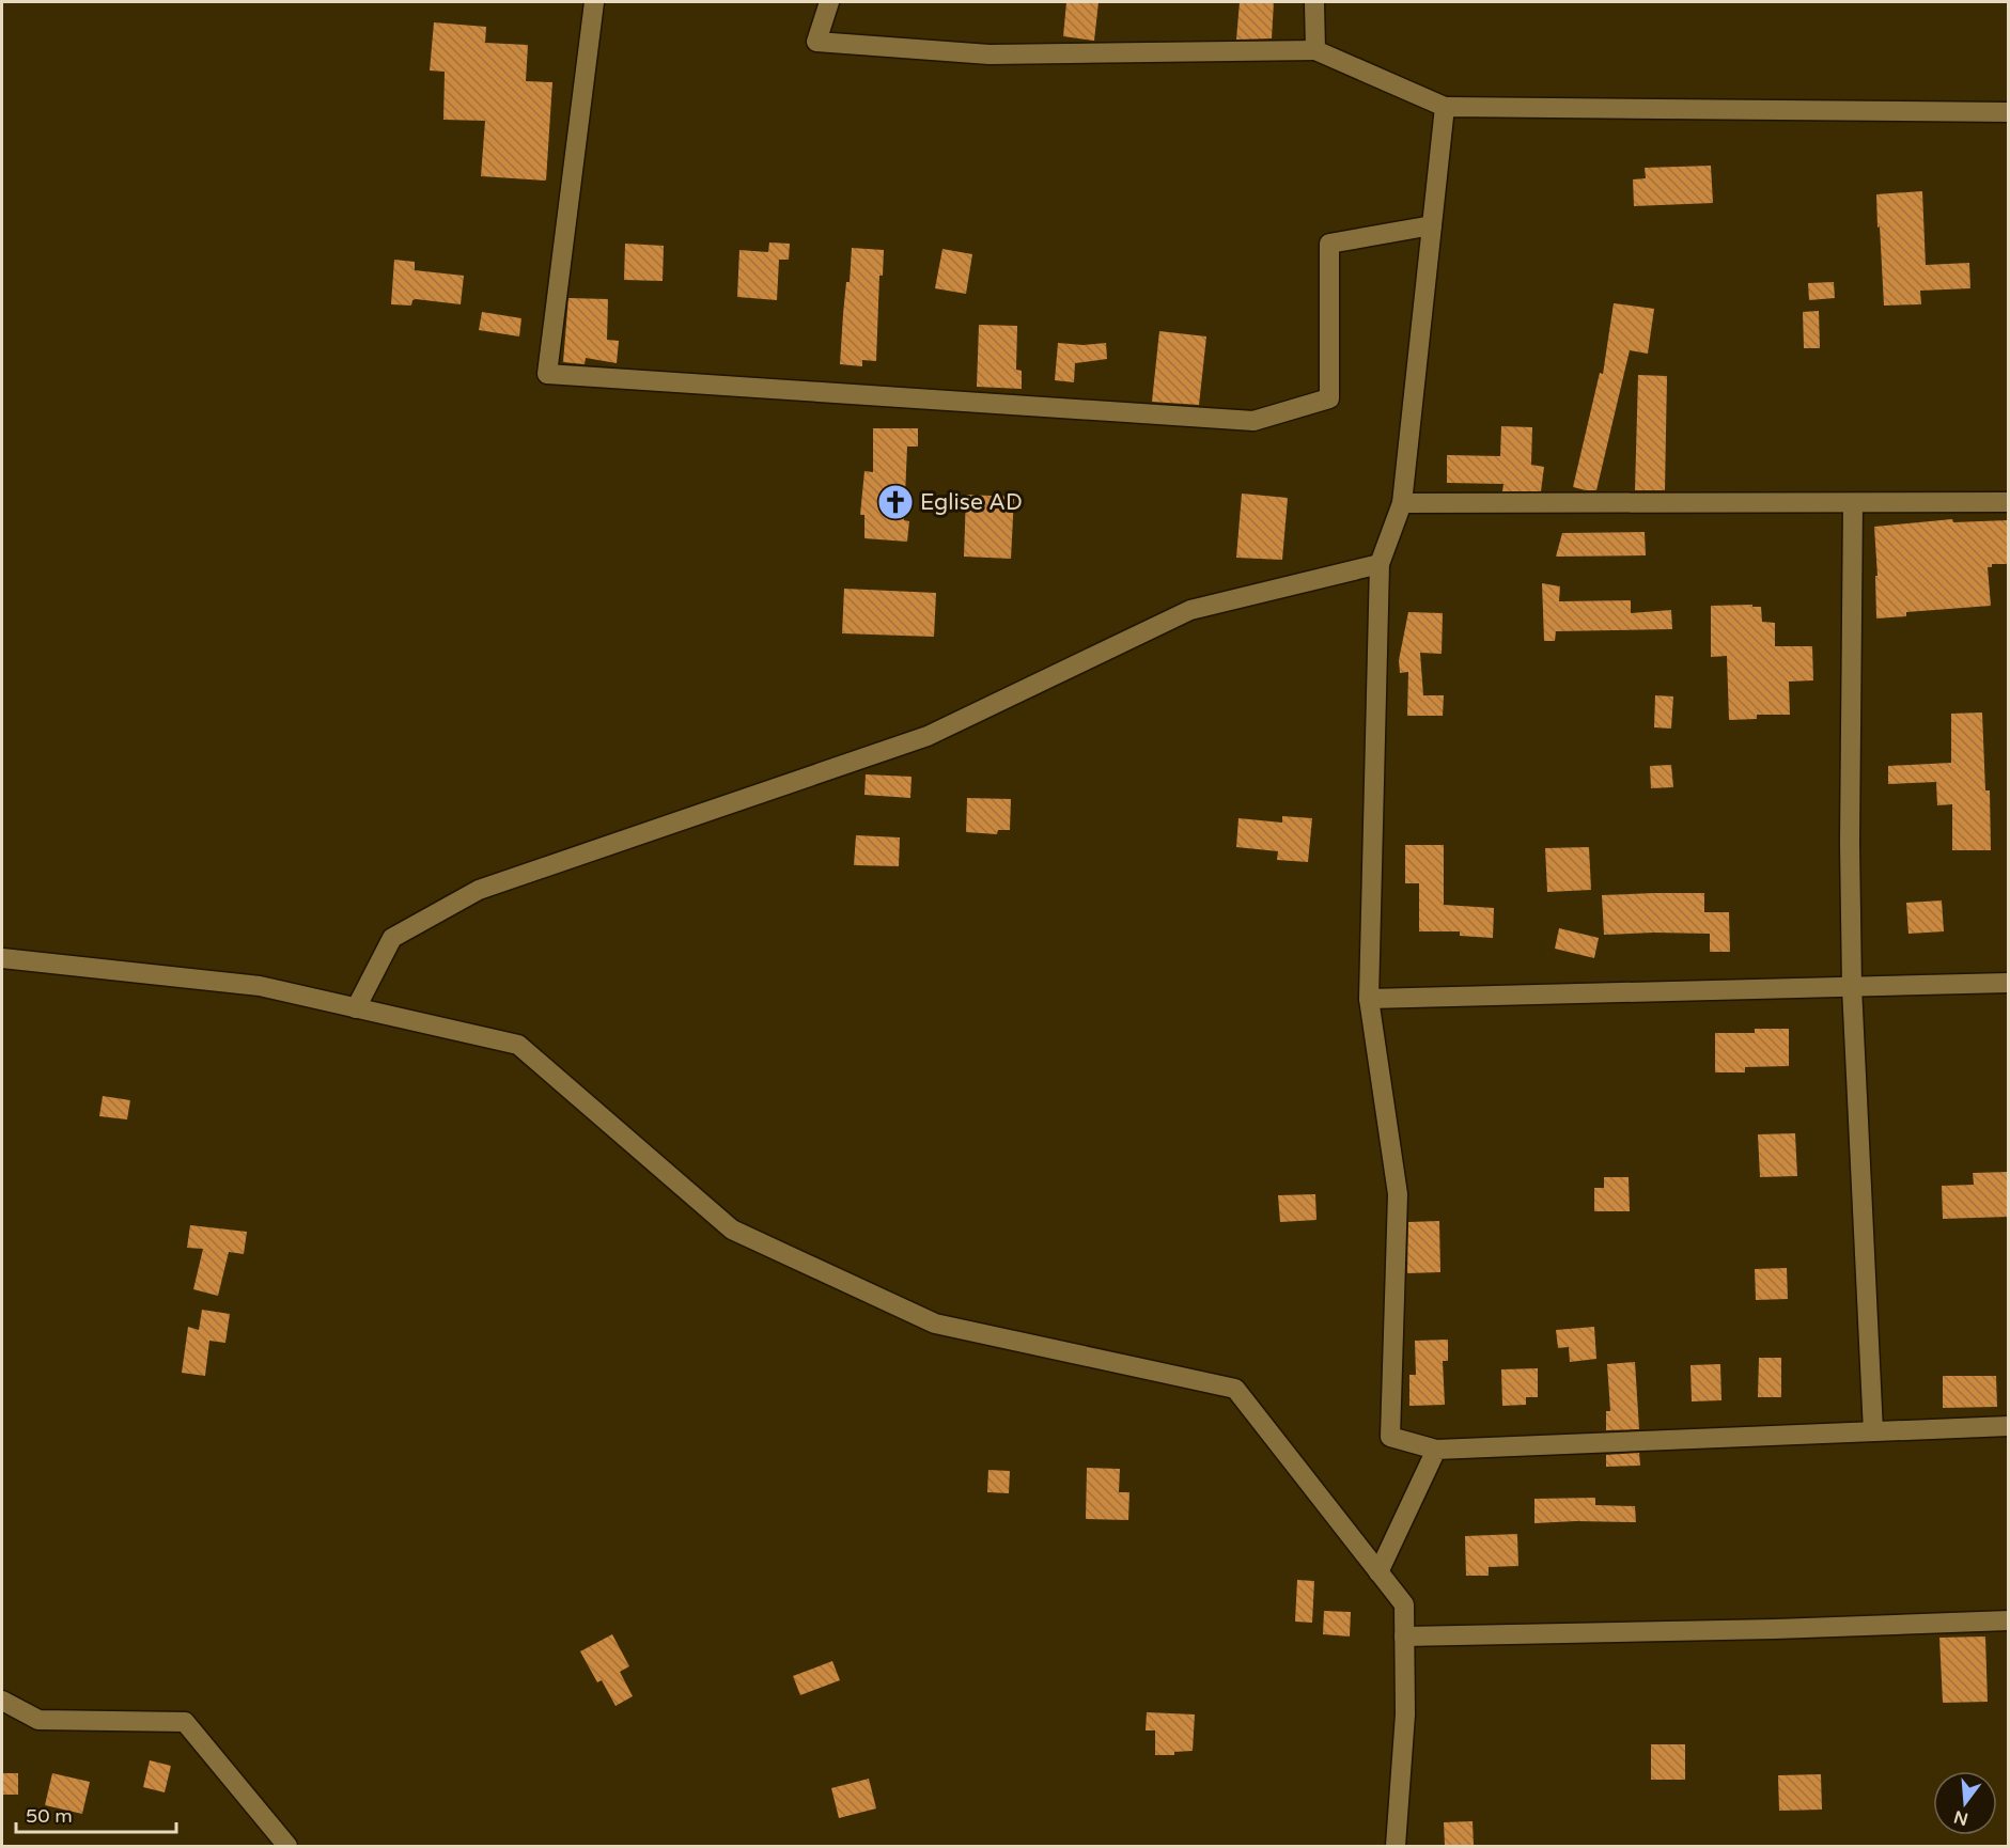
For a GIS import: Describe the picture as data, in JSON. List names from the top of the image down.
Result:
{
  "places": {
    "church": ["Eglise AD"]
  },
  "scale_bar": "50 m",
  "north": "bottom"
}
